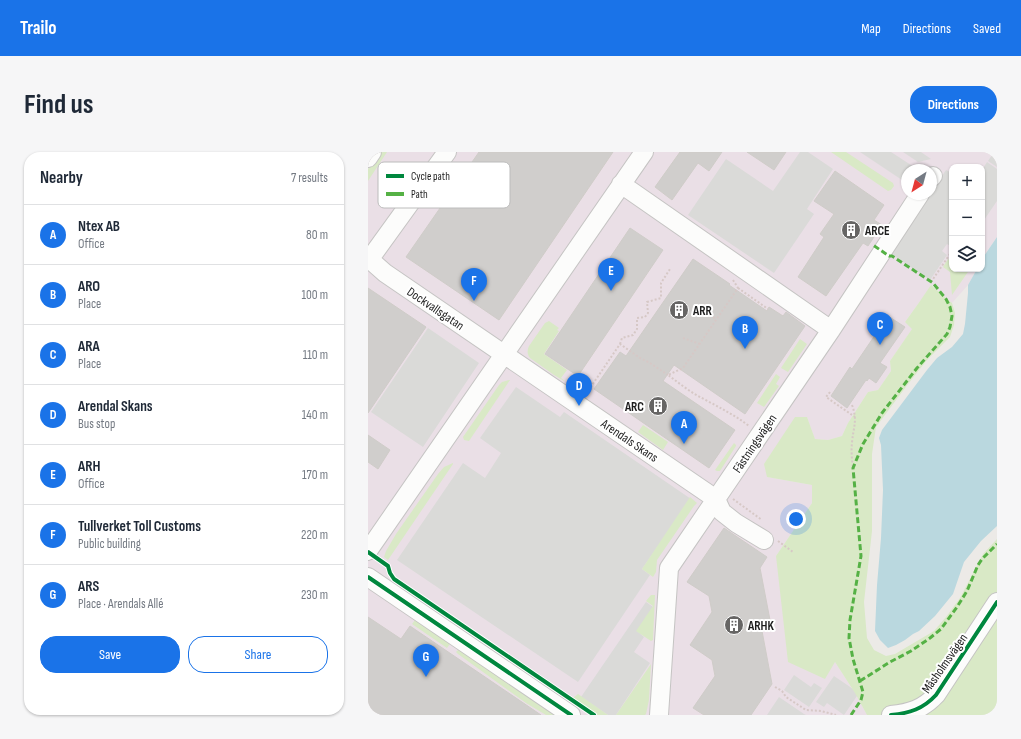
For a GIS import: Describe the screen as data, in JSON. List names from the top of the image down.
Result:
{
  "streets": {
    "street": [
      "Dockvallsgatan",
      "Arendals Skans",
      "Fästningsvägen",
      "Måsholmsvägen"
    ]
  },
  "crossings": [
    ["Dockvallsgatan", "Arendals Skans"],
    ["Arendals Skans", "Fästningsvägen"]
  ],
  "places": {
    "building": [
      "ARCE",
      "ARR",
      "ARC",
      "ARHK"
    ]
  },
  "legend": ["Cycle path", "Path"],
  "north": "bottom left",
  "page": {
    "header": "Trailo",
    "nav": ["Map", "Directions", "Saved"],
    "buttons": [
      "Directions",
      ["Save", "Share"]
    ],
    "title": "Find us",
    "heading": ["Nearby", "7 results"],
    "map_buttons": ["+", "−"],
    "list": [
      {
        "mark": "A",
        "name": "Ntex AB",
        "note": "Office",
        "value": "80 m"
      },
      {
        "mark": "B",
        "name": "ARO",
        "note": "Place",
        "value": "100 m"
      },
      {
        "mark": "C",
        "name": "ARA",
        "note": "Place",
        "value": "110 m"
      },
      {
        "mark": "D",
        "name": "Arendal Skans",
        "note": "Bus stop",
        "value": "140 m"
      },
      {
        "mark": "E",
        "name": "ARH",
        "note": "Office",
        "value": "170 m"
      },
      {
        "mark": "F",
        "name": "Tullverket Toll Customs",
        "note": "Public building",
        "value": "220 m"
      },
      {
        "mark": "G",
        "name": "ARS",
        "note": "Place · Arendals Allé",
        "value": "230 m"
      }
    ],
    "pins": [
      "E",
      "F",
      "C",
      "B",
      "D",
      "A",
      "G"
    ]
  }
}
